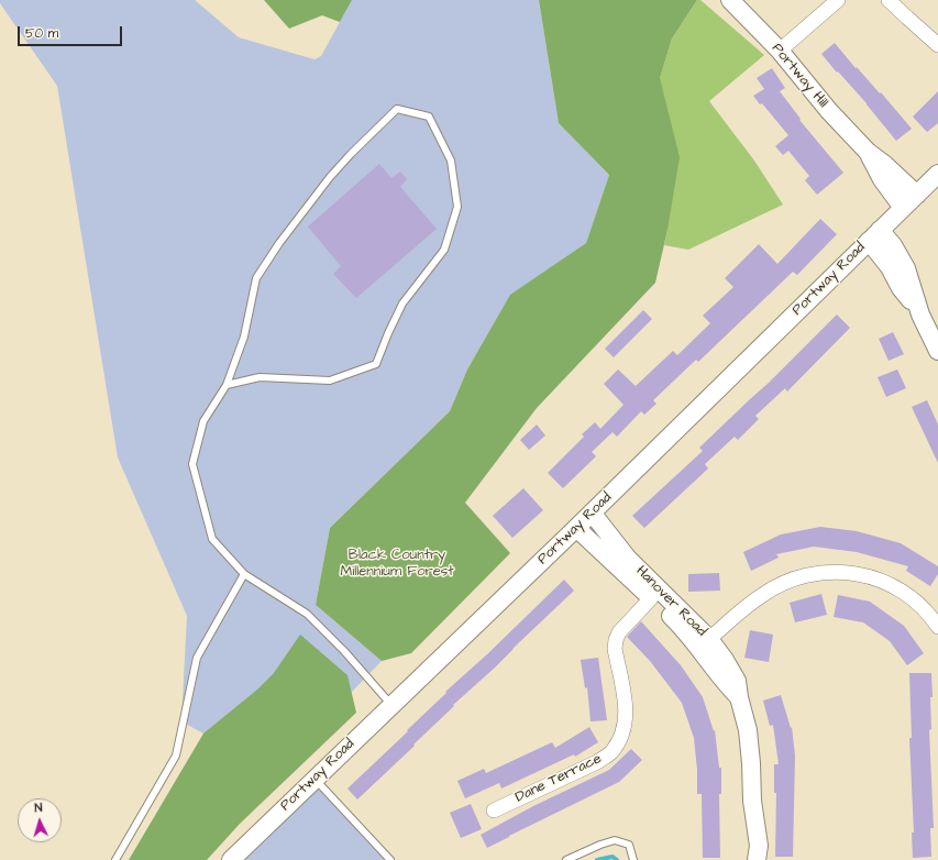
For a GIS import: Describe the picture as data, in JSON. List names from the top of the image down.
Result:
{
  "streets": {
    "street": [
      "Portway Hill",
      "Portway Road",
      "Hanover Road",
      "Dane Terrace"
    ]
  },
  "crossings": [
    ["Portway Hill", "Portway Road"],
    ["Portway Road", "Hanover Road"],
    ["Hanover Road", "Dane Terrace"]
  ],
  "parks": ["Black Country Millennium Forest"],
  "scale_bar": "50 m",
  "north": "top"
}
